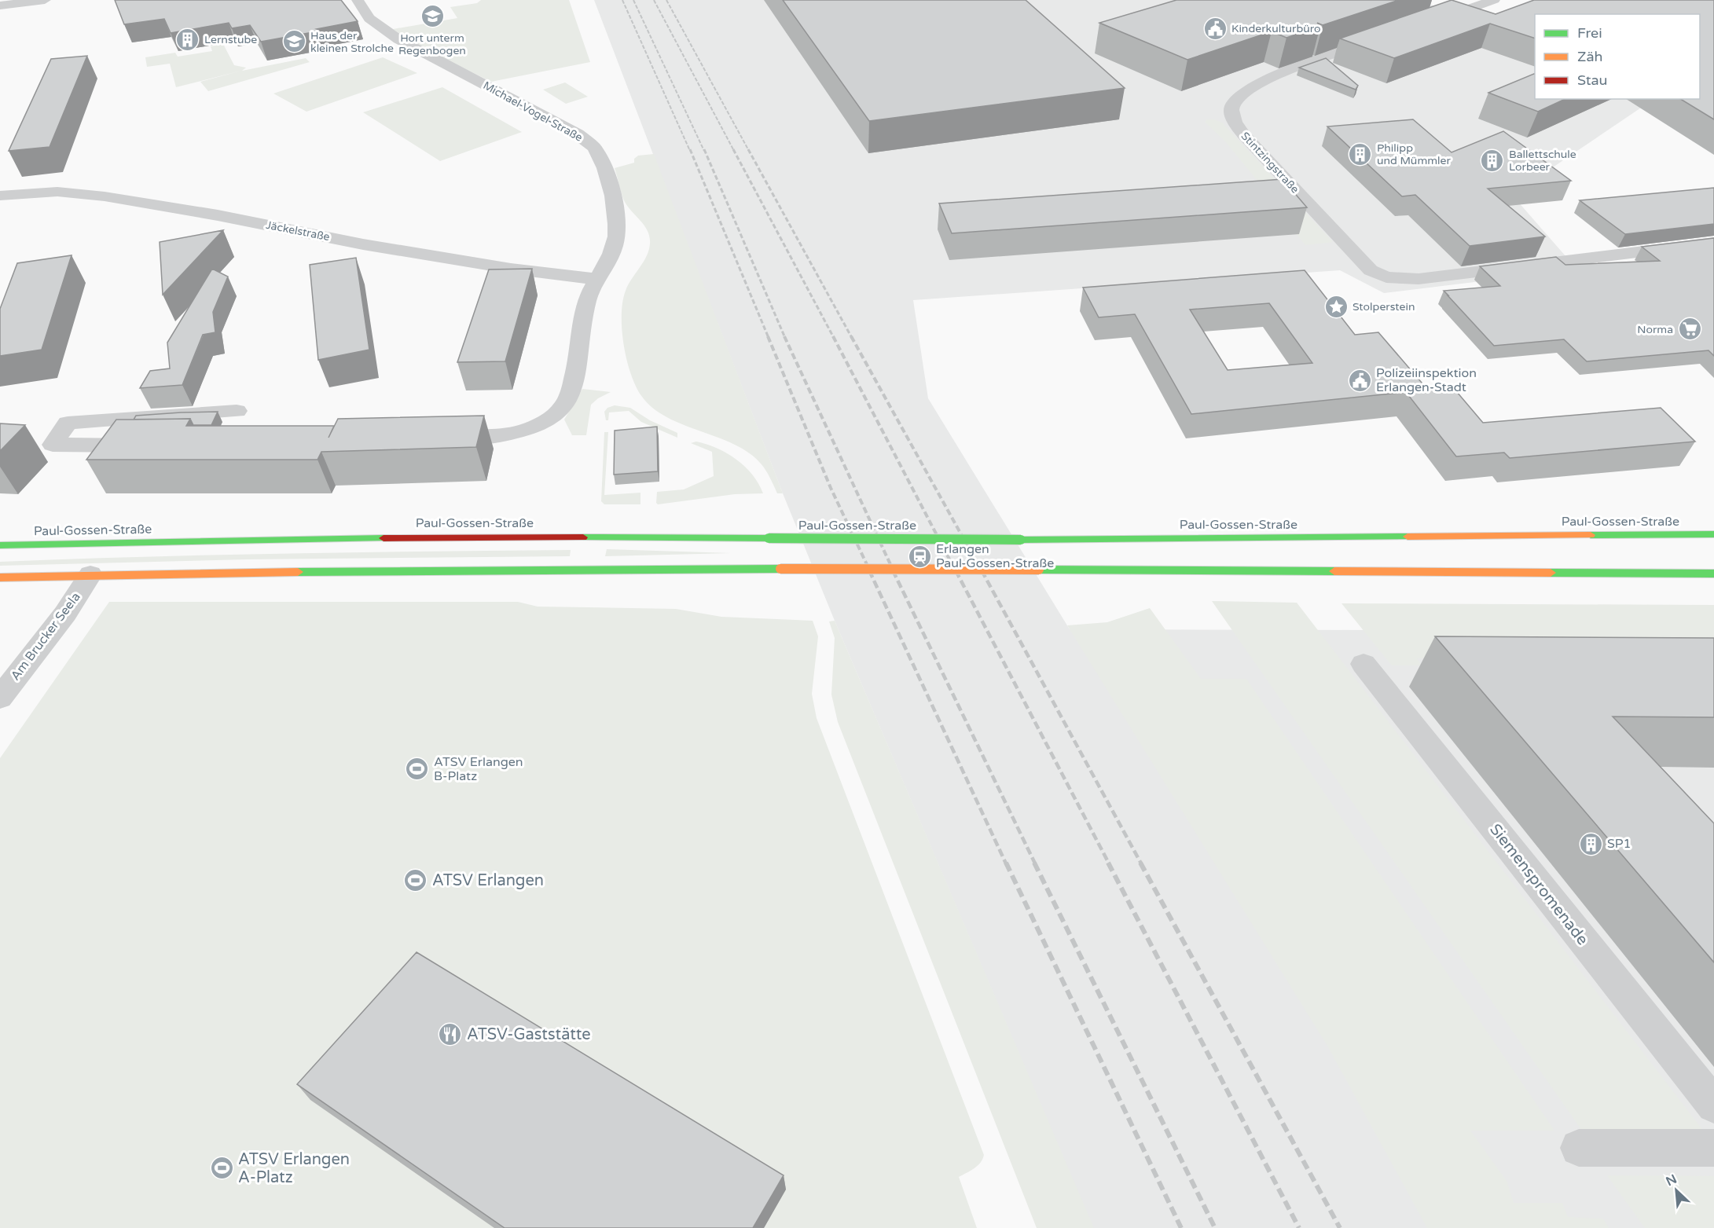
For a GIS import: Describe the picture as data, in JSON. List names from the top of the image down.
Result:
{
  "streets": {
    "main road": ["Paul-Gossen-Straße"],
    "street": [
      "Michael-Vogel-Straße",
      "Stintzingstraße",
      "Jäckelstraße",
      "Am Brucker Seela",
      "Siemenspromenade"
    ]
  },
  "crossings": [
    ["Michael-Vogel-Straße", "Jäckelstraße"]
  ],
  "places": {
    "school or university": ["Hort unterm Regenbogen", "Haus der kleinen Strolche"],
    "public building": ["Kinderkulturbüro", "Polizeiinspektion Erlangen-Stadt"],
    "building": [
      "Lernstube",
      "Philipp und Mümmler",
      "Ballettschule Lorbeer",
      "SP1"
    ],
    "place": ["Stolperstein"],
    "supermarket": ["Norma"],
    "station": ["Erlangen Paul-Gossen-Straße"],
    "sports": ["ATSV Erlangen B-Platz", "ATSV Erlangen", "ATSV Erlangen A-Platz"],
    "restaurant": ["ATSV-Gaststätte"]
  },
  "legend": ["Frei", "Zäh", "Stau"],
  "north": "top left"
}
